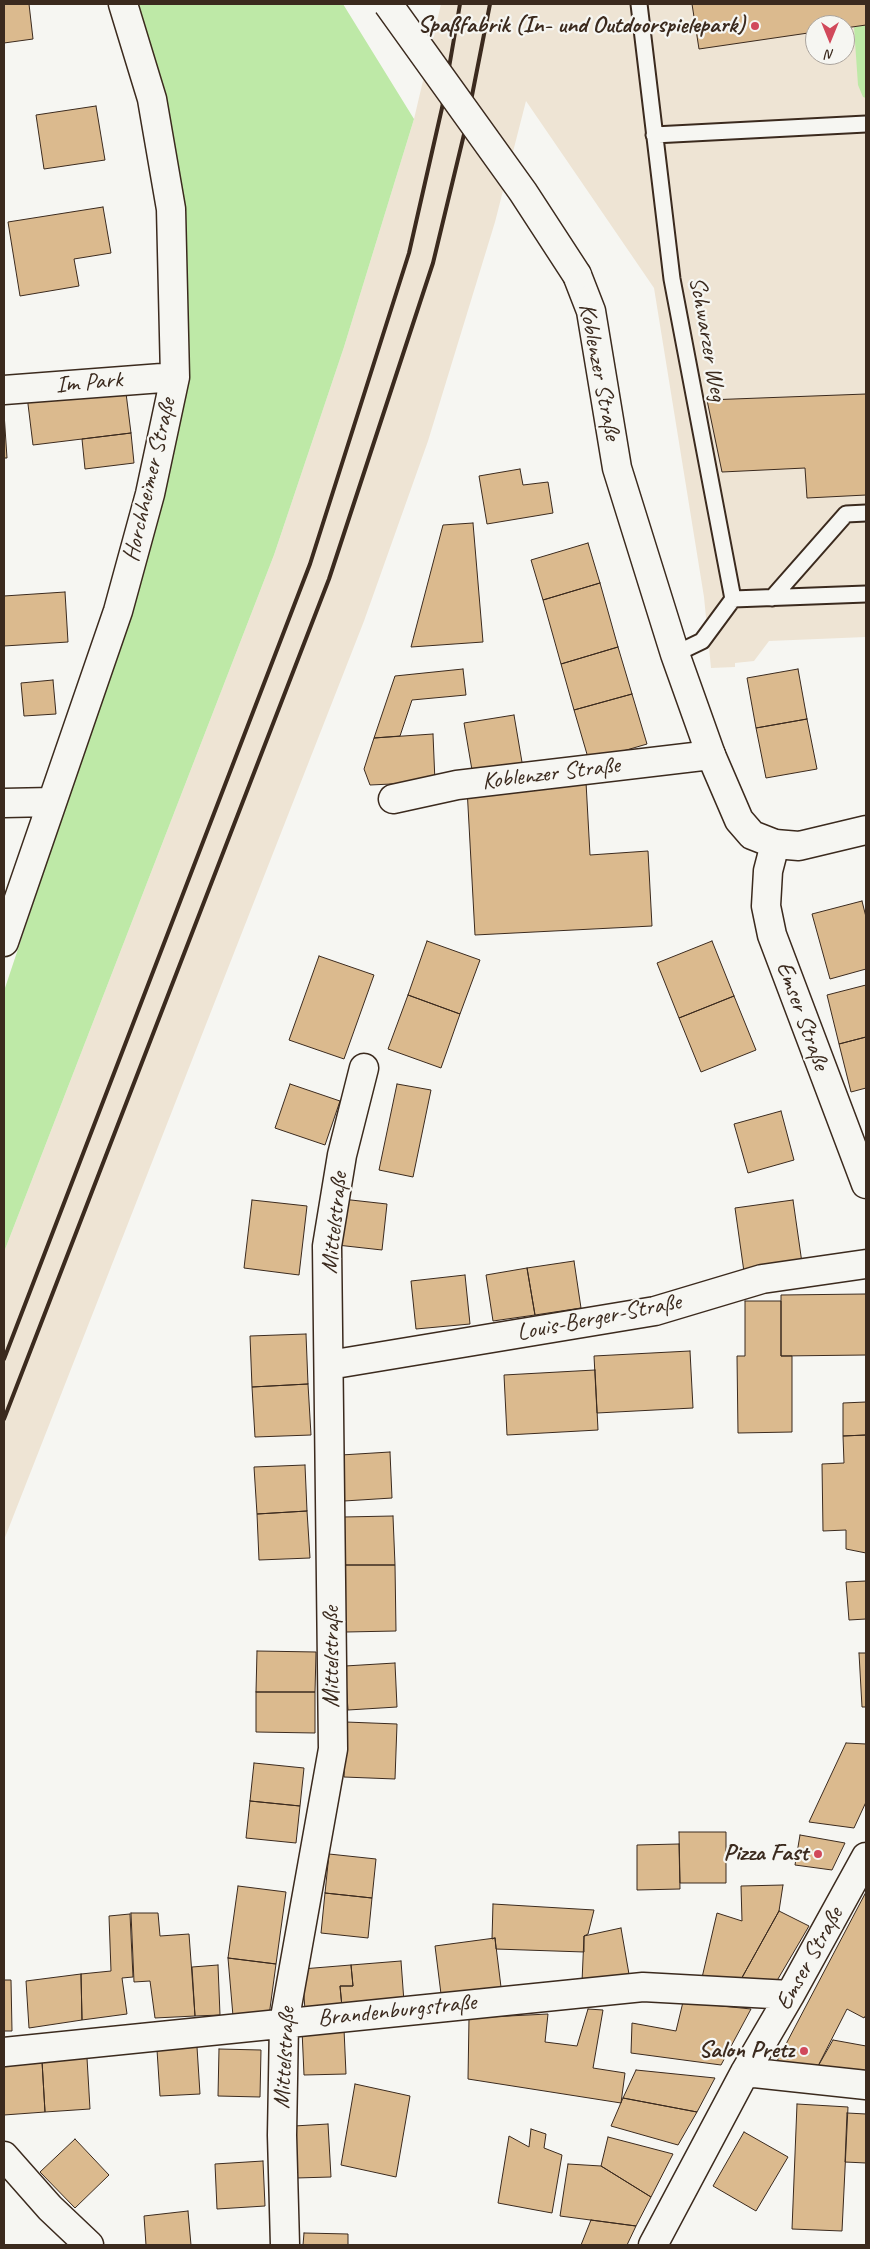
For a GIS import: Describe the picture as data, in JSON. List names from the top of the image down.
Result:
{
  "streets": {
    "street": [
      "Koblenzer Straße",
      "Im Park",
      "Horchheimer Straße",
      "Emser Straße",
      "Mittelstraße",
      "Louis-Berger-Straße",
      "Brandenburgstraße"
    ],
    "lane": ["Schwarzer Weg"]
  },
  "crossings": [
    ["Koblenzer Straße", "Emser Straße"],
    ["Im Park", "Horchheimer Straße"],
    ["Emser Straße", "Brandenburgstraße"],
    ["Mittelstraße", "Louis-Berger-Straße"],
    ["Mittelstraße", "Brandenburgstraße"]
  ],
  "places": ["Spaßfabrik (In- und Outdoorspielepark)", "Pizza Fast", "Salon Pretz"],
  "north": "bottom"
}
